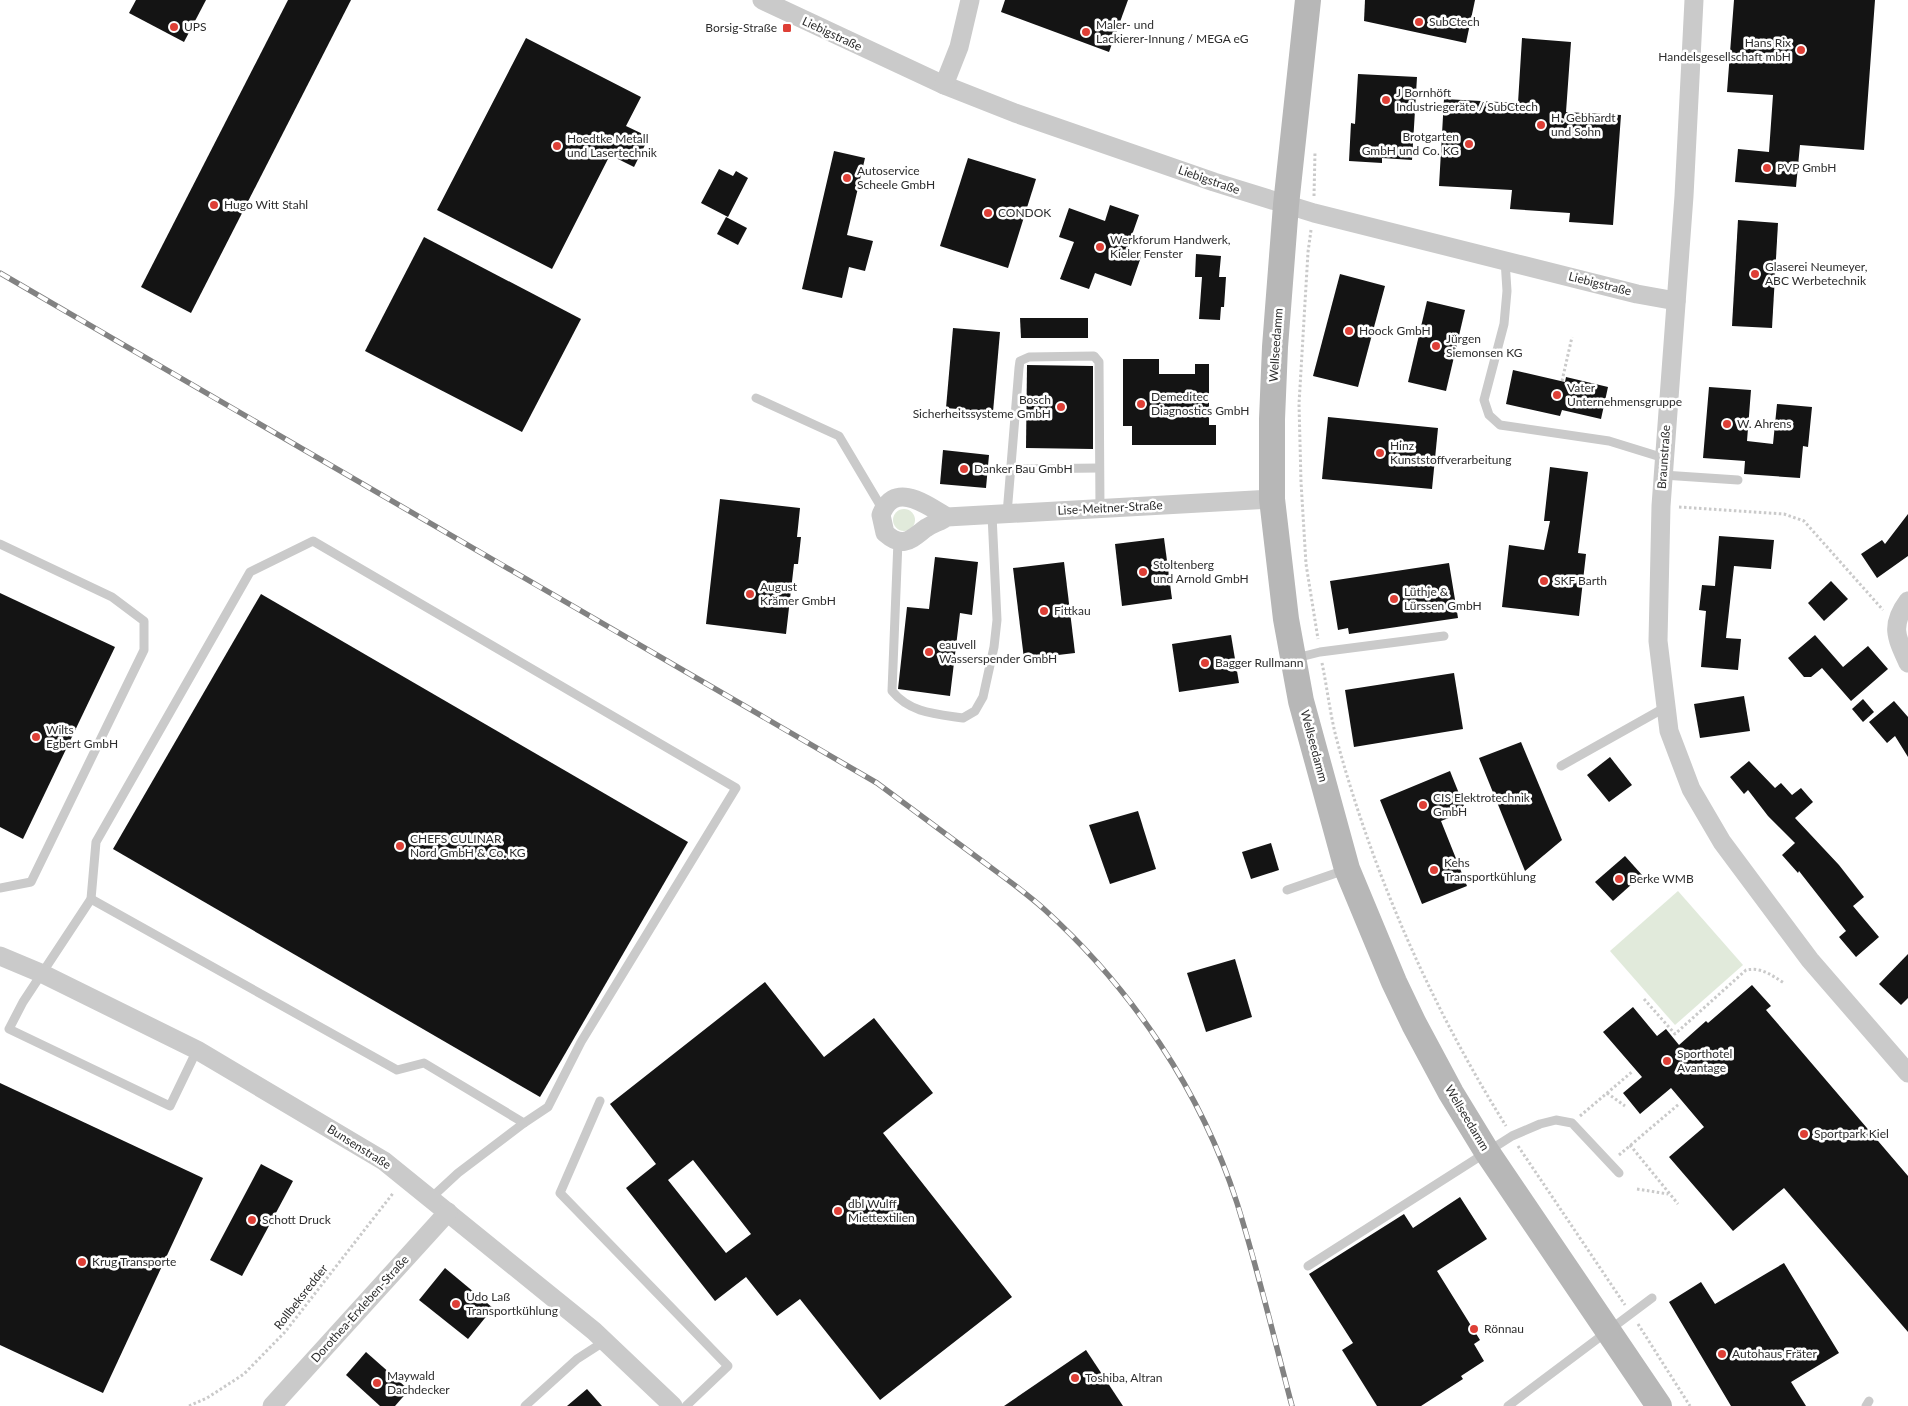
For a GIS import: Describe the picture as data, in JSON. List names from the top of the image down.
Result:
{
  "streets": {
    "main road": ["Wellseedamm"],
    "street": [
      "Liebigstraße",
      "Braunstraße",
      "Lise-Meitner-Straße",
      "Bunsenstraße",
      "Dorothea-Erxleben-Straße"
    ],
    "path": ["Rollbeksredder"]
  },
  "crossings": [
    ["Liebigstraße", "Wellseedamm"],
    ["Liebigstraße", "Braunstraße"],
    ["Wellseedamm", "Lise-Meitner-Straße"],
    ["Bunsenstraße", "Rollbeksredder"],
    ["Bunsenstraße", "Dorothea-Erxleben-Straße"]
  ],
  "places": {
    "other": [
      "SubCtech",
      "UPS",
      "Maler- und Lackierer-Innung / MEGA eG",
      "Hans Rix Handelsgesellschaft mbH",
      "J Bornhöft Industriegeräte / SubCtech",
      "H. Gebhardt und Sohn",
      "Brotgarten GmbH und Co. KG",
      "Hoedtke Metall und Lasertechnik",
      "PVP GmbH",
      "Autoservice Scheele GmbH",
      "Hugo Witt Stahl",
      "CONDOK",
      "Werkforum Handwerk, Kieler Fenster",
      "Glaserei Neumeyer, ABC Werbetechnik",
      "Hoock GmbH",
      "Jürgen Siemonsen KG",
      "Vater Unternehmensgruppe",
      "Demeditec Diagnostics GmbH",
      "Bosch Sicherheitssysteme GmbH",
      "W. Ahrens",
      "Hinz Kunststoffverarbeitung",
      "Danker Bau GmbH",
      "Stoltenberg und Arnold GmbH",
      "SKF Barth",
      "August Krämer GmbH",
      "Lüthje & Lürssen GmbH",
      "Fittkau",
      "eauvell Wasserspender GmbH",
      "Bagger Rullmann",
      "Wilts Egbert GmbH",
      "CIS Elektrotechnik GmbH",
      "CHEFS CULINAR Nord GmbH & Co. KG",
      "Kehs Transportkühlung",
      "Berke WMB",
      "Sporthotel Avantage",
      "Sportpark Kiel",
      "dbl Wulff Miettextilien",
      "Schott Druck",
      "Krug Transporte",
      "Udo Laß Transportkühlung",
      "Rönnau",
      "Autohaus Fräter",
      "Toshiba, Altran",
      "Maywald Dachdecker"
    ],
    "transit": ["Borsig-Straße"]
  }
}
